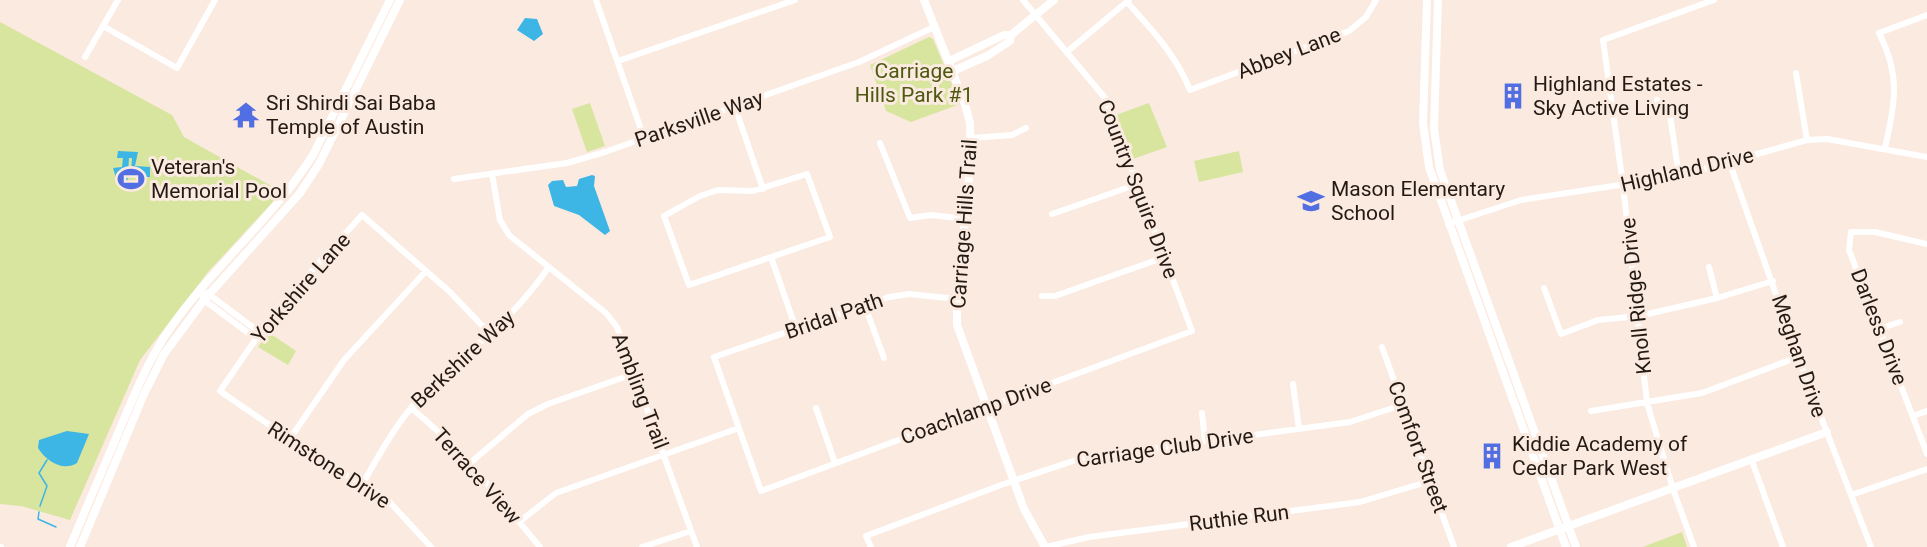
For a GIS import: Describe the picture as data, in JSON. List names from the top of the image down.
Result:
{
  "streets": {
    "main road": ["Carriage Hills Trail"],
    "street": [
      "Abbey Lane",
      "Parksville Way",
      "Highland Drive",
      "Country Squire Drive",
      "Yorkshire Lane",
      "Knoll Ridge Drive",
      "Bridal Path",
      "Darless Drive",
      "Meghan Drive",
      "Berkshire Way",
      "Ambling Trail",
      "Coachlamp Drive",
      "Comfort Street",
      "Carriage Club Drive",
      "Rimstone Drive",
      "Terrace View",
      "Ruthie Run"
    ]
  },
  "crossings": [
    ["Parksville Way", "Carriage Hills Trail"],
    ["Parksville Way", "Ambling Trail"],
    ["Highland Drive", "Knoll Ridge Drive"],
    ["Highland Drive", "Meghan Drive"],
    ["Country Squire Drive", "Coachlamp Drive"],
    ["Carriage Hills Trail", "Bridal Path"],
    ["Carriage Hills Trail", "Coachlamp Drive"],
    ["Carriage Hills Trail", "Carriage Club Drive"],
    ["Carriage Hills Trail", "Ruthie Run"],
    ["Yorkshire Lane", "Rimstone Drive"],
    ["Bridal Path", "Coachlamp Drive"],
    ["Berkshire Way", "Ambling Trail"],
    ["Berkshire Way", "Rimstone Drive"],
    ["Berkshire Way", "Terrace View"],
    ["Comfort Street", "Carriage Club Drive"],
    ["Comfort Street", "Ruthie Run"]
  ],
  "parks": ["Carriage Hills Park #1"],
  "places": {
    "building": ["Highland Estates - Sky Active Living", "Kiddie Academy of Cedar Park West"],
    "temple": ["Sri Shirdi Sai Baba Temple of Austin"],
    "sports": ["Veteran's Memorial Pool"],
    "school or university": ["Mason Elementary School"]
  }
}
